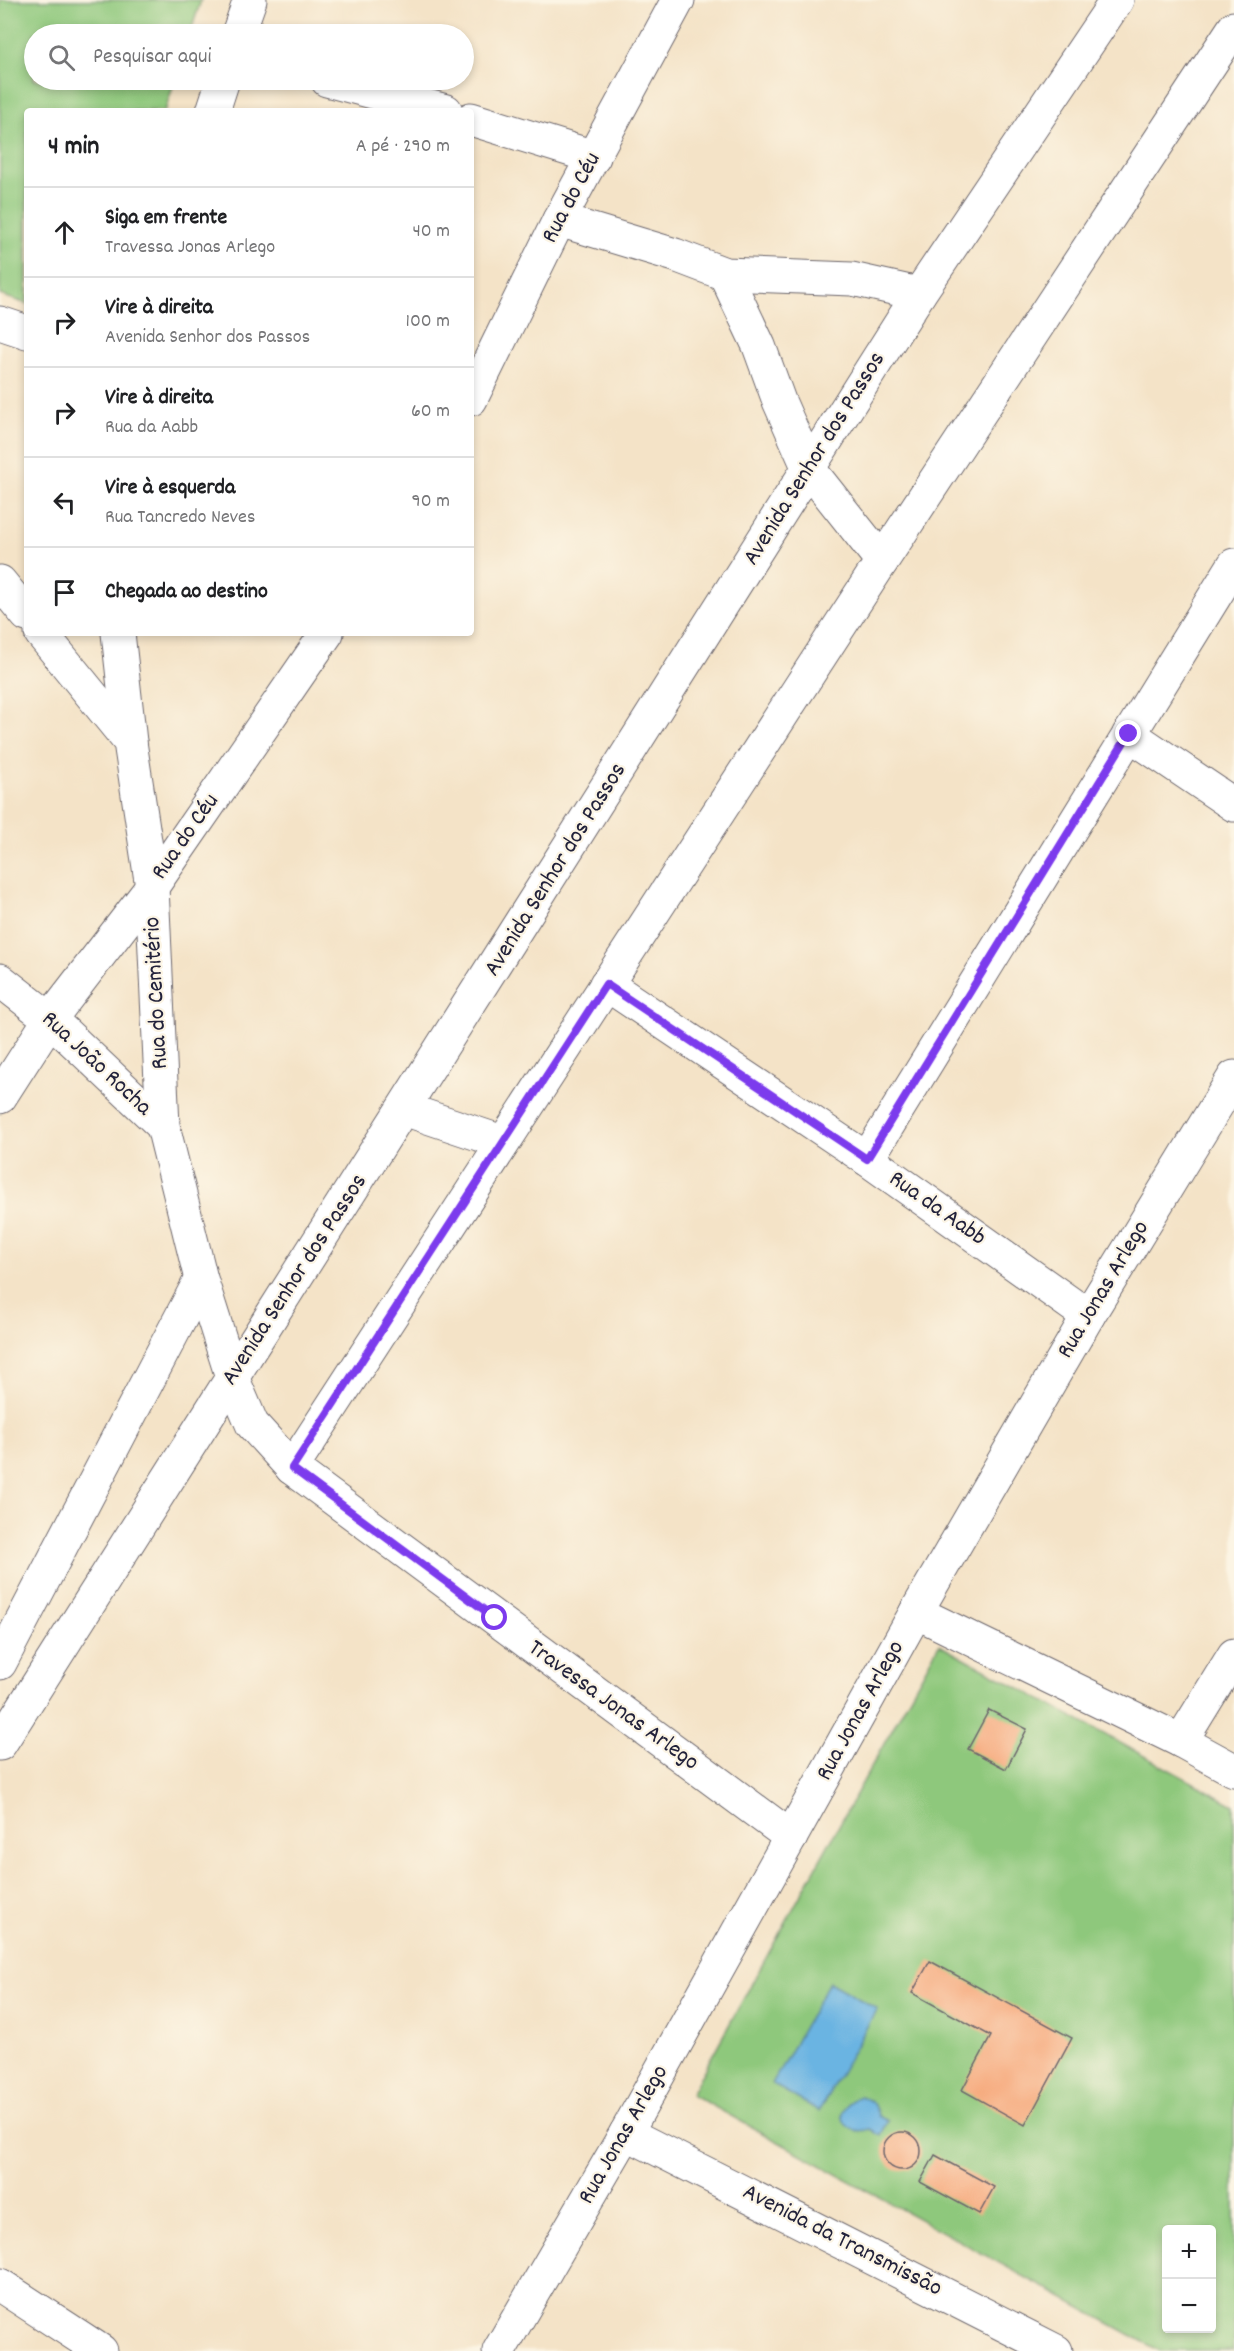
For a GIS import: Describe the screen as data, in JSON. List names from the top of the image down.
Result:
{
  "streets": {
    "street": [
      "Rua do Céu",
      "Avenida Senhor dos Passos",
      "Rua do Cemitério",
      "Rua João Rocha",
      "Rua da Aabb",
      "Rua Jonas Arlego",
      "Travessa Jonas Arlego",
      "Avenida da Transmissão"
    ]
  },
  "crossings": [
    ["Rua do Céu", "Rua do Cemitério"],
    ["Rua do Céu", "Rua João Rocha"],
    ["Avenida Senhor dos Passos", "Rua do Cemitério"],
    ["Avenida Senhor dos Passos", "Travessa Jonas Arlego"],
    ["Rua do Cemitério", "Rua João Rocha"],
    ["Rua do Cemitério", "Travessa Jonas Arlego"],
    ["Rua da Aabb", "Rua Jonas Arlego"],
    ["Rua Jonas Arlego", "Travessa Jonas Arlego"],
    ["Rua Jonas Arlego", "Avenida da Transmissão"]
  ],
  "page": {
    "search": "Pesquisar aqui",
    "heading": ["4 min", "A pé · 290 m"],
    "list": [
      ["Siga em frente", "Travessa Jonas Arlego", "40 m"],
      ["Vire à direita", "Avenida Senhor dos Passos", "100 m"],
      ["Vire à direita", "Rua da Aabb", "60 m"],
      ["Vire à esquerda", "Rua Tancredo Neves", "90 m"],
      "Chegada ao destino"
    ],
    "map_buttons": ["+", "−"]
  }
}
